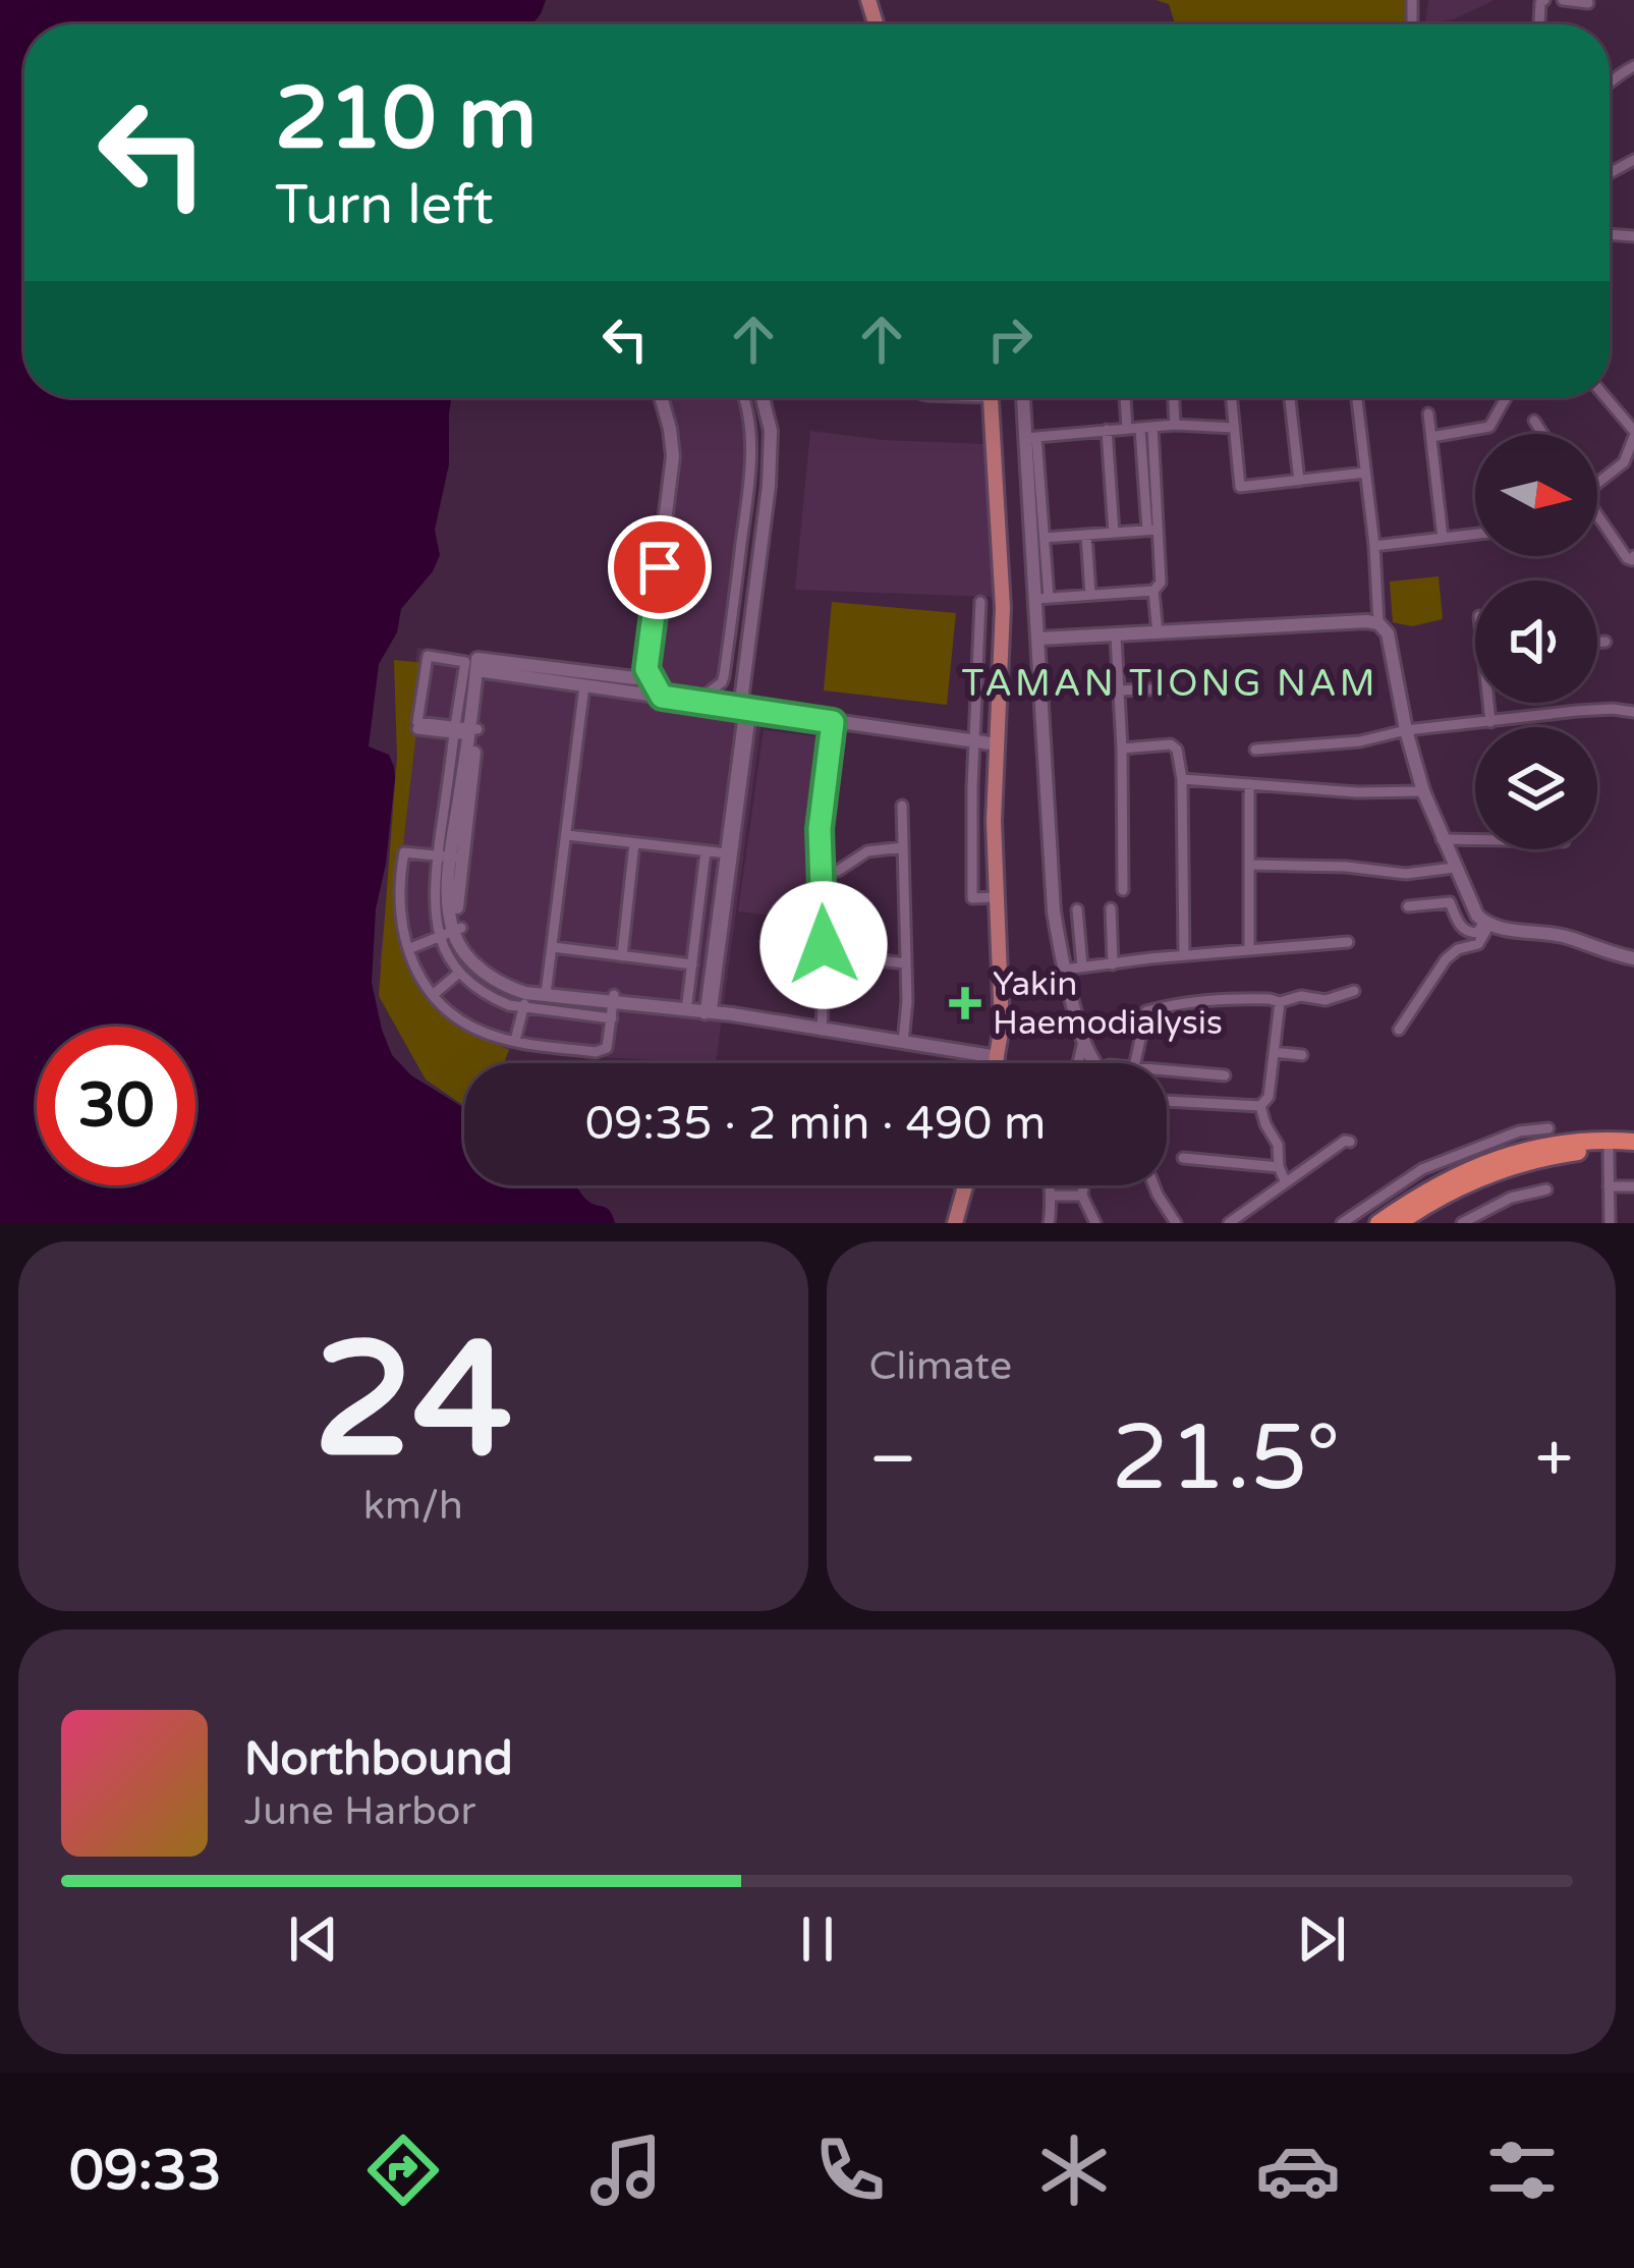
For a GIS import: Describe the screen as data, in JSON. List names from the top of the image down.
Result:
{
  "districts": ["TAMAN TIONG NAM"],
  "places": {
    "health": ["Yakin Haemodialysis"]
  },
  "north": "right",
  "page": {
    "turn": ["210 m", "Turn left"],
    "limit": "30",
    "trip": "09:35 · 2 min · 490 m",
    "tile": [
      ["24", "km/h"],
      "Climate"
    ],
    "heat": ["−", "21.5°", "+"],
    "song": ["Northbound", "June Harbor"],
    "tabs": "09:33"
  }
}
